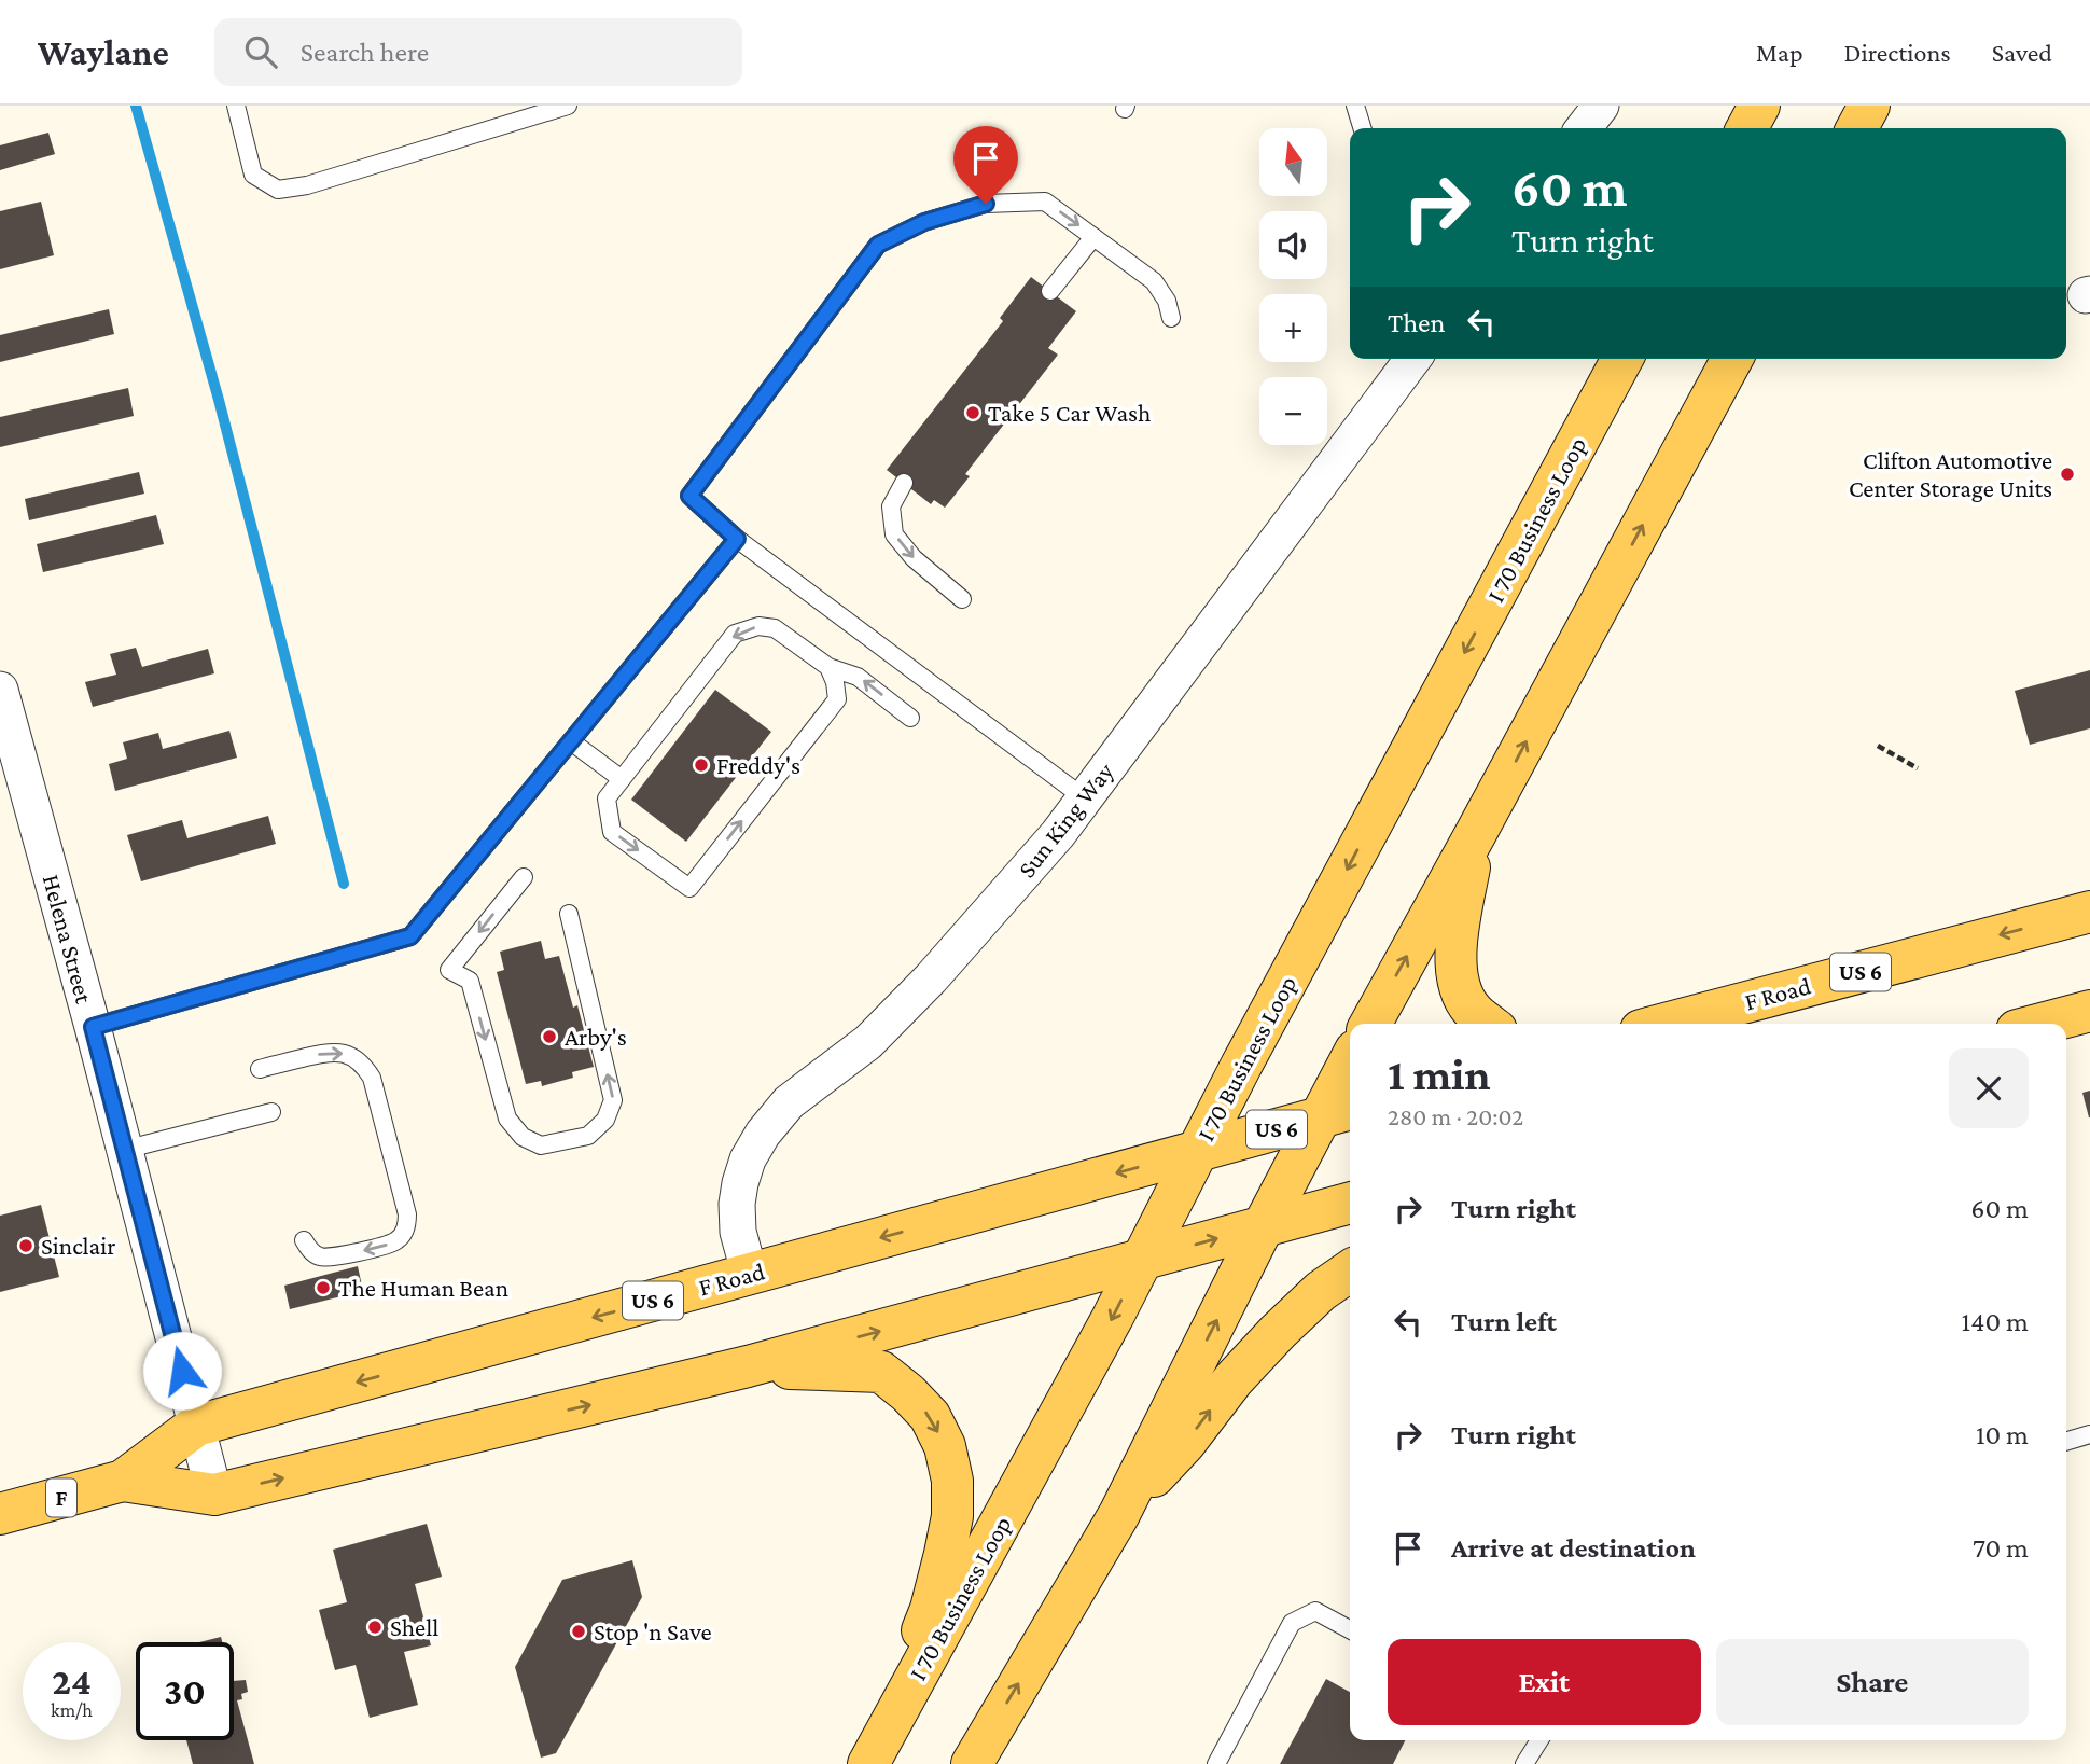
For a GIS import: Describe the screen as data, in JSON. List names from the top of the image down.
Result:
{
  "streets": {
    "main road": [
      "I 70 Business Loop",
      "US 6",
      "F Road",
      "F"
    ],
    "street": ["Sun King Way", "Helena Street"]
  },
  "crossings": [
    ["I 70 Business Loop", "F Road"],
    ["Sun King Way", "F Road"],
    ["Helena Street", "F Road"]
  ],
  "places": [
    "Take 5 Car Wash",
    "Clifton Automotive Center Storage Units",
    "Freddy's",
    "Arby's",
    "Sinclair",
    "The Human Bean",
    "Shell",
    "Stop 'n Save"
  ],
  "north": "top",
  "page": {
    "header": "Waylane",
    "search": "Search here",
    "nav": ["Map", "Directions", "Saved"],
    "map_buttons": ["+", "−"],
    "turn": ["60 m", "Turn right"],
    "then": "Then",
    "heading": ["1 min", "280 m · 20:02"],
    "list": [
      {
        "name": "Turn right",
        "value": "60 m"
      },
      {
        "name": "Turn left",
        "value": "140 m"
      },
      {
        "name": "Turn right",
        "value": "10 m"
      },
      {
        "name": "Arrive at destination",
        "value": "70 m"
      }
    ],
    "buttons": ["Exit", "Share"],
    "speed": "24 km/h",
    "limit": "30"
  }
}
